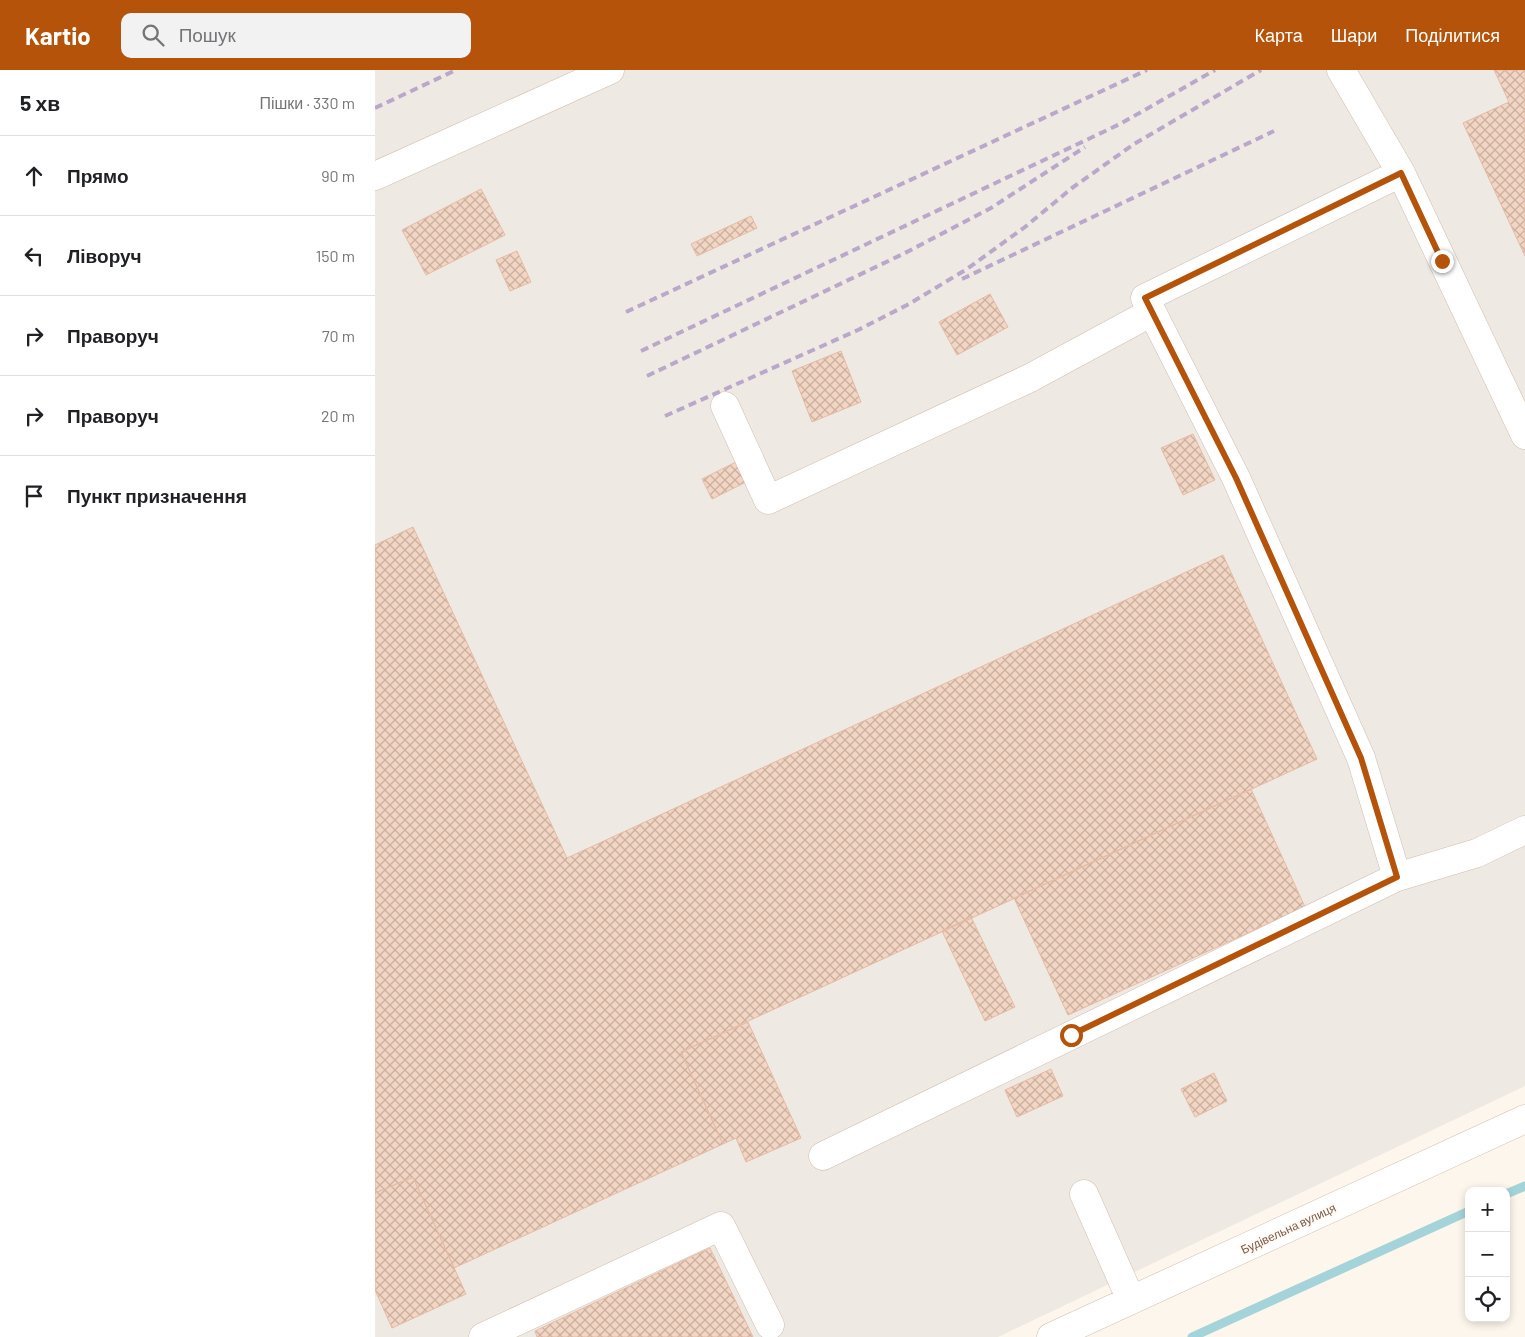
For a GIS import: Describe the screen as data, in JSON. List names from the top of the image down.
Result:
{
  "streets": {
    "street": ["Будівельна вулиця"]
  },
  "page": {
    "header": "Kartio",
    "search": "Пошук",
    "nav": ["Карта", "Шари", "Поділитися"],
    "heading": ["5 хв", "Пішки · 330 m"],
    "list": [
      ["Прямо", "90 m"],
      ["Ліворуч", "150 m"],
      ["Праворуч", "70 m"],
      ["Праворуч", "20 m"],
      "Пункт призначення"
    ],
    "map_buttons": ["+", "−"]
  }
}
